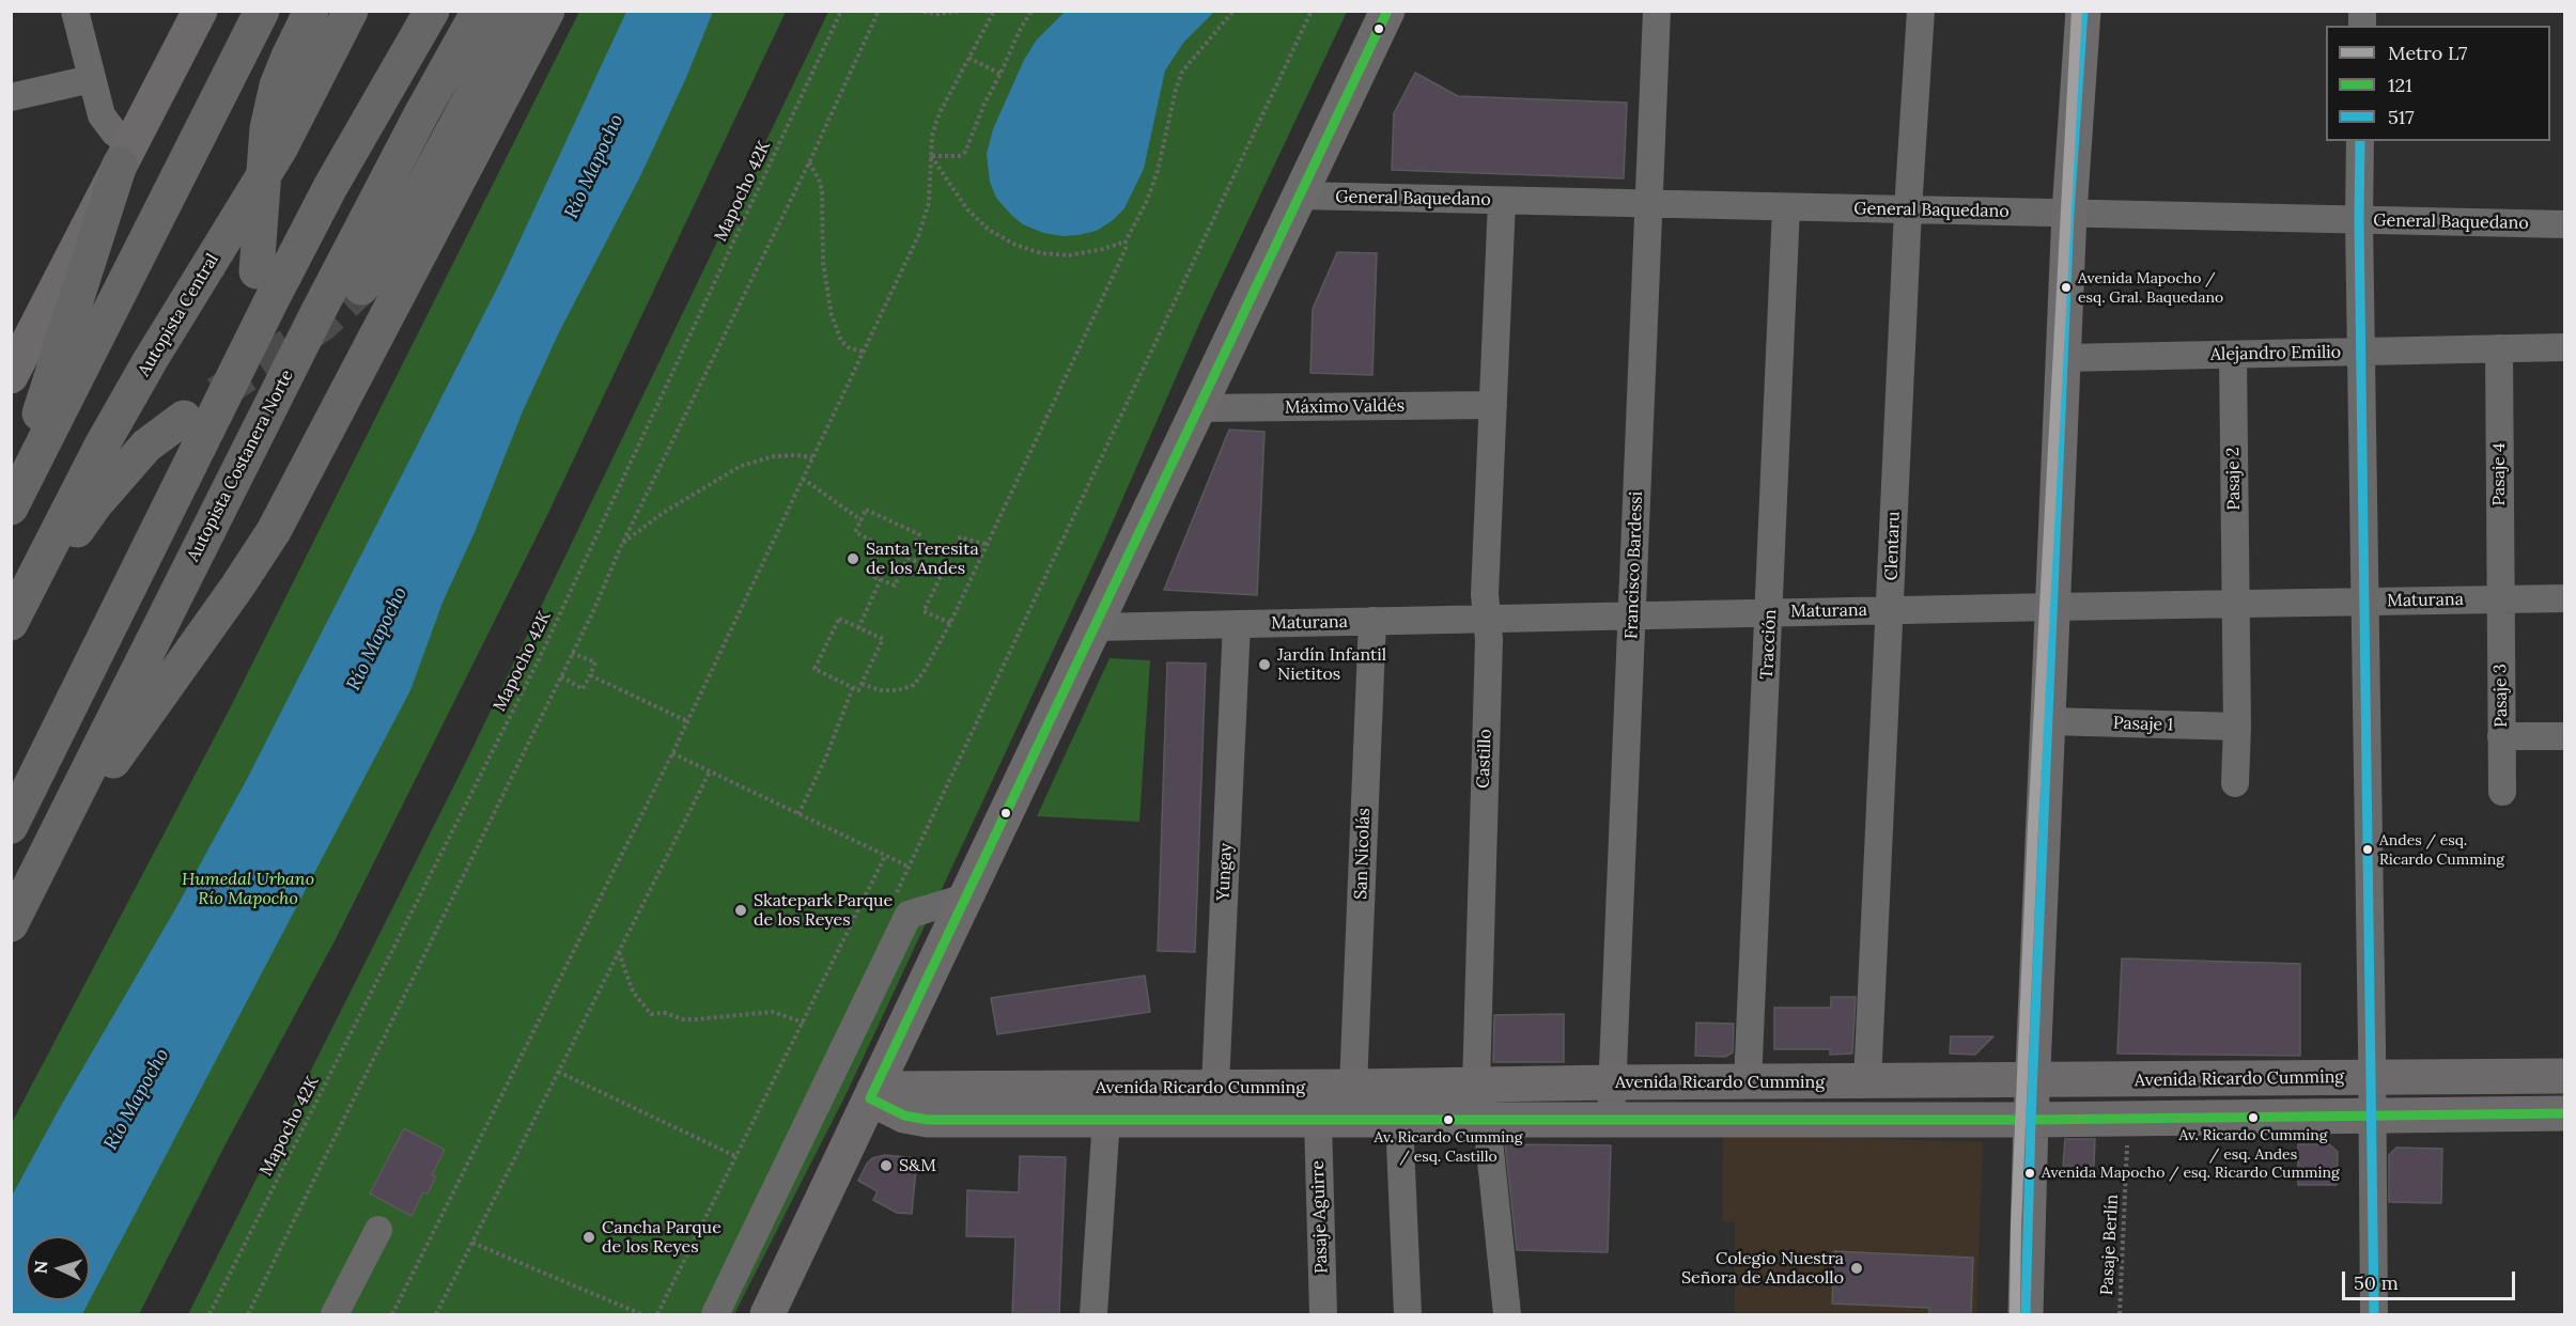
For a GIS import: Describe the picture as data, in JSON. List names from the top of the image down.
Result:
{
  "streets": {
    "highway": ["Autopista Central", "Autopista Costanera Norte"],
    "main road": ["Avenida Ricardo Cumming"],
    "street": [
      "General Baquedano",
      "Alejandro Emilio",
      "Máximo Valdés",
      "Pasaje 4",
      "Pasaje 2",
      "Clentaru",
      "Francisco Bardessi",
      "Maturana",
      "Tracción",
      "Pasaje 3",
      "Pasaje 1",
      "Castillo",
      "San Nicolás",
      "Yungay",
      "Pasaje Aguirre"
    ],
    "path": ["Mapocho 42K", "Pasaje Berlín"]
  },
  "crossings": [
    ["General Baquedano", "Clentaru"],
    ["General Baquedano", "Francisco Bardessi"],
    ["General Baquedano", "Tracción"],
    ["General Baquedano", "Castillo"],
    ["Alejandro Emilio", "Pasaje 4"],
    ["Alejandro Emilio", "Pasaje 2"],
    ["Máximo Valdés", "Castillo"],
    ["Pasaje 4", "Maturana"],
    ["Pasaje 4", "Pasaje 3"],
    ["Pasaje 2", "Maturana"],
    ["Clentaru", "Maturana"],
    ["Clentaru", "Avenida Ricardo Cumming"],
    ["Francisco Bardessi", "Maturana"],
    ["Francisco Bardessi", "Avenida Ricardo Cumming"],
    ["Maturana", "Tracción"],
    ["Maturana", "Pasaje 3"],
    ["Maturana", "Castillo"],
    ["Maturana", "San Nicolás"],
    ["Maturana", "Yungay"],
    ["Tracción", "Avenida Ricardo Cumming"],
    ["Castillo", "Avenida Ricardo Cumming"],
    ["San Nicolás", "Avenida Ricardo Cumming"],
    ["Yungay", "Avenida Ricardo Cumming"],
    ["Avenida Ricardo Cumming", "Pasaje Aguirre"]
  ],
  "water": ["Río Mapocho"],
  "parks": ["Humedal Urbano Río Mapocho"],
  "places": [
    "Avenida Mapocho / esq. Gral. Baquedano",
    "Santa Teresita de los Andes",
    "Jardín Infantil Nietitos",
    "Andes / esq. Ricardo Cumming",
    "Skatepark Parque de los Reyes",
    "Av. Ricardo Cumming / esq. Andes",
    "Av. Ricardo Cumming / esq. Castillo",
    "S&M",
    "Avenida Mapocho / esq. Ricardo Cumming",
    "Cancha Parque de los Reyes",
    "Colegio Nuestra Señora de Andacollo"
  ],
  "lines": ["metro line L7", "transit line 121", "transit line 517"],
  "legend": ["Metro L7", "121", "517"],
  "scale_bar": "50 m",
  "north": "left"
}
